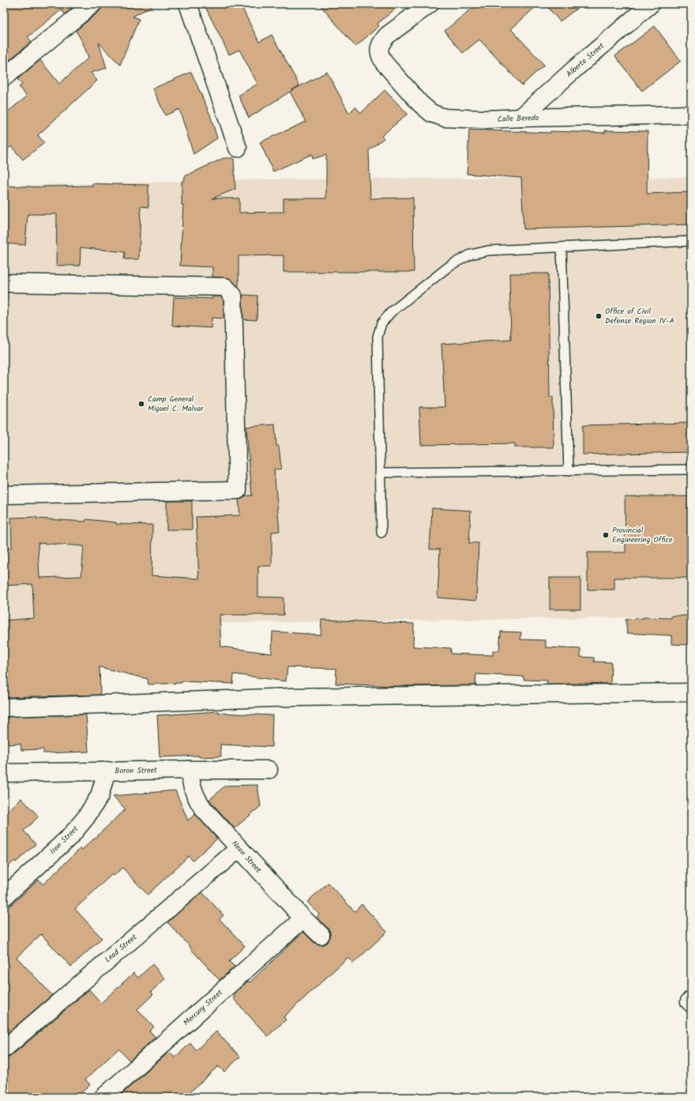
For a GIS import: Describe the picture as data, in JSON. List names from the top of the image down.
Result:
{
  "streets": {
    "street": [
      "Alberto Street",
      "Calle Beredo",
      "Boron Street",
      "Iron Street",
      "Neon Street",
      "Lead Street",
      "Mercury Street"
    ]
  },
  "crossings": [
    ["Alberto Street", "Calle Beredo"],
    ["Boron Street", "Iron Street"],
    ["Boron Street", "Neon Street"],
    ["Neon Street", "Lead Street"],
    ["Neon Street", "Mercury Street"]
  ],
  "places": ["Office of Civil Defense Region IV-A", "Camp General Miguel C. Malvar", "Provincial Engineering Office"]
}
